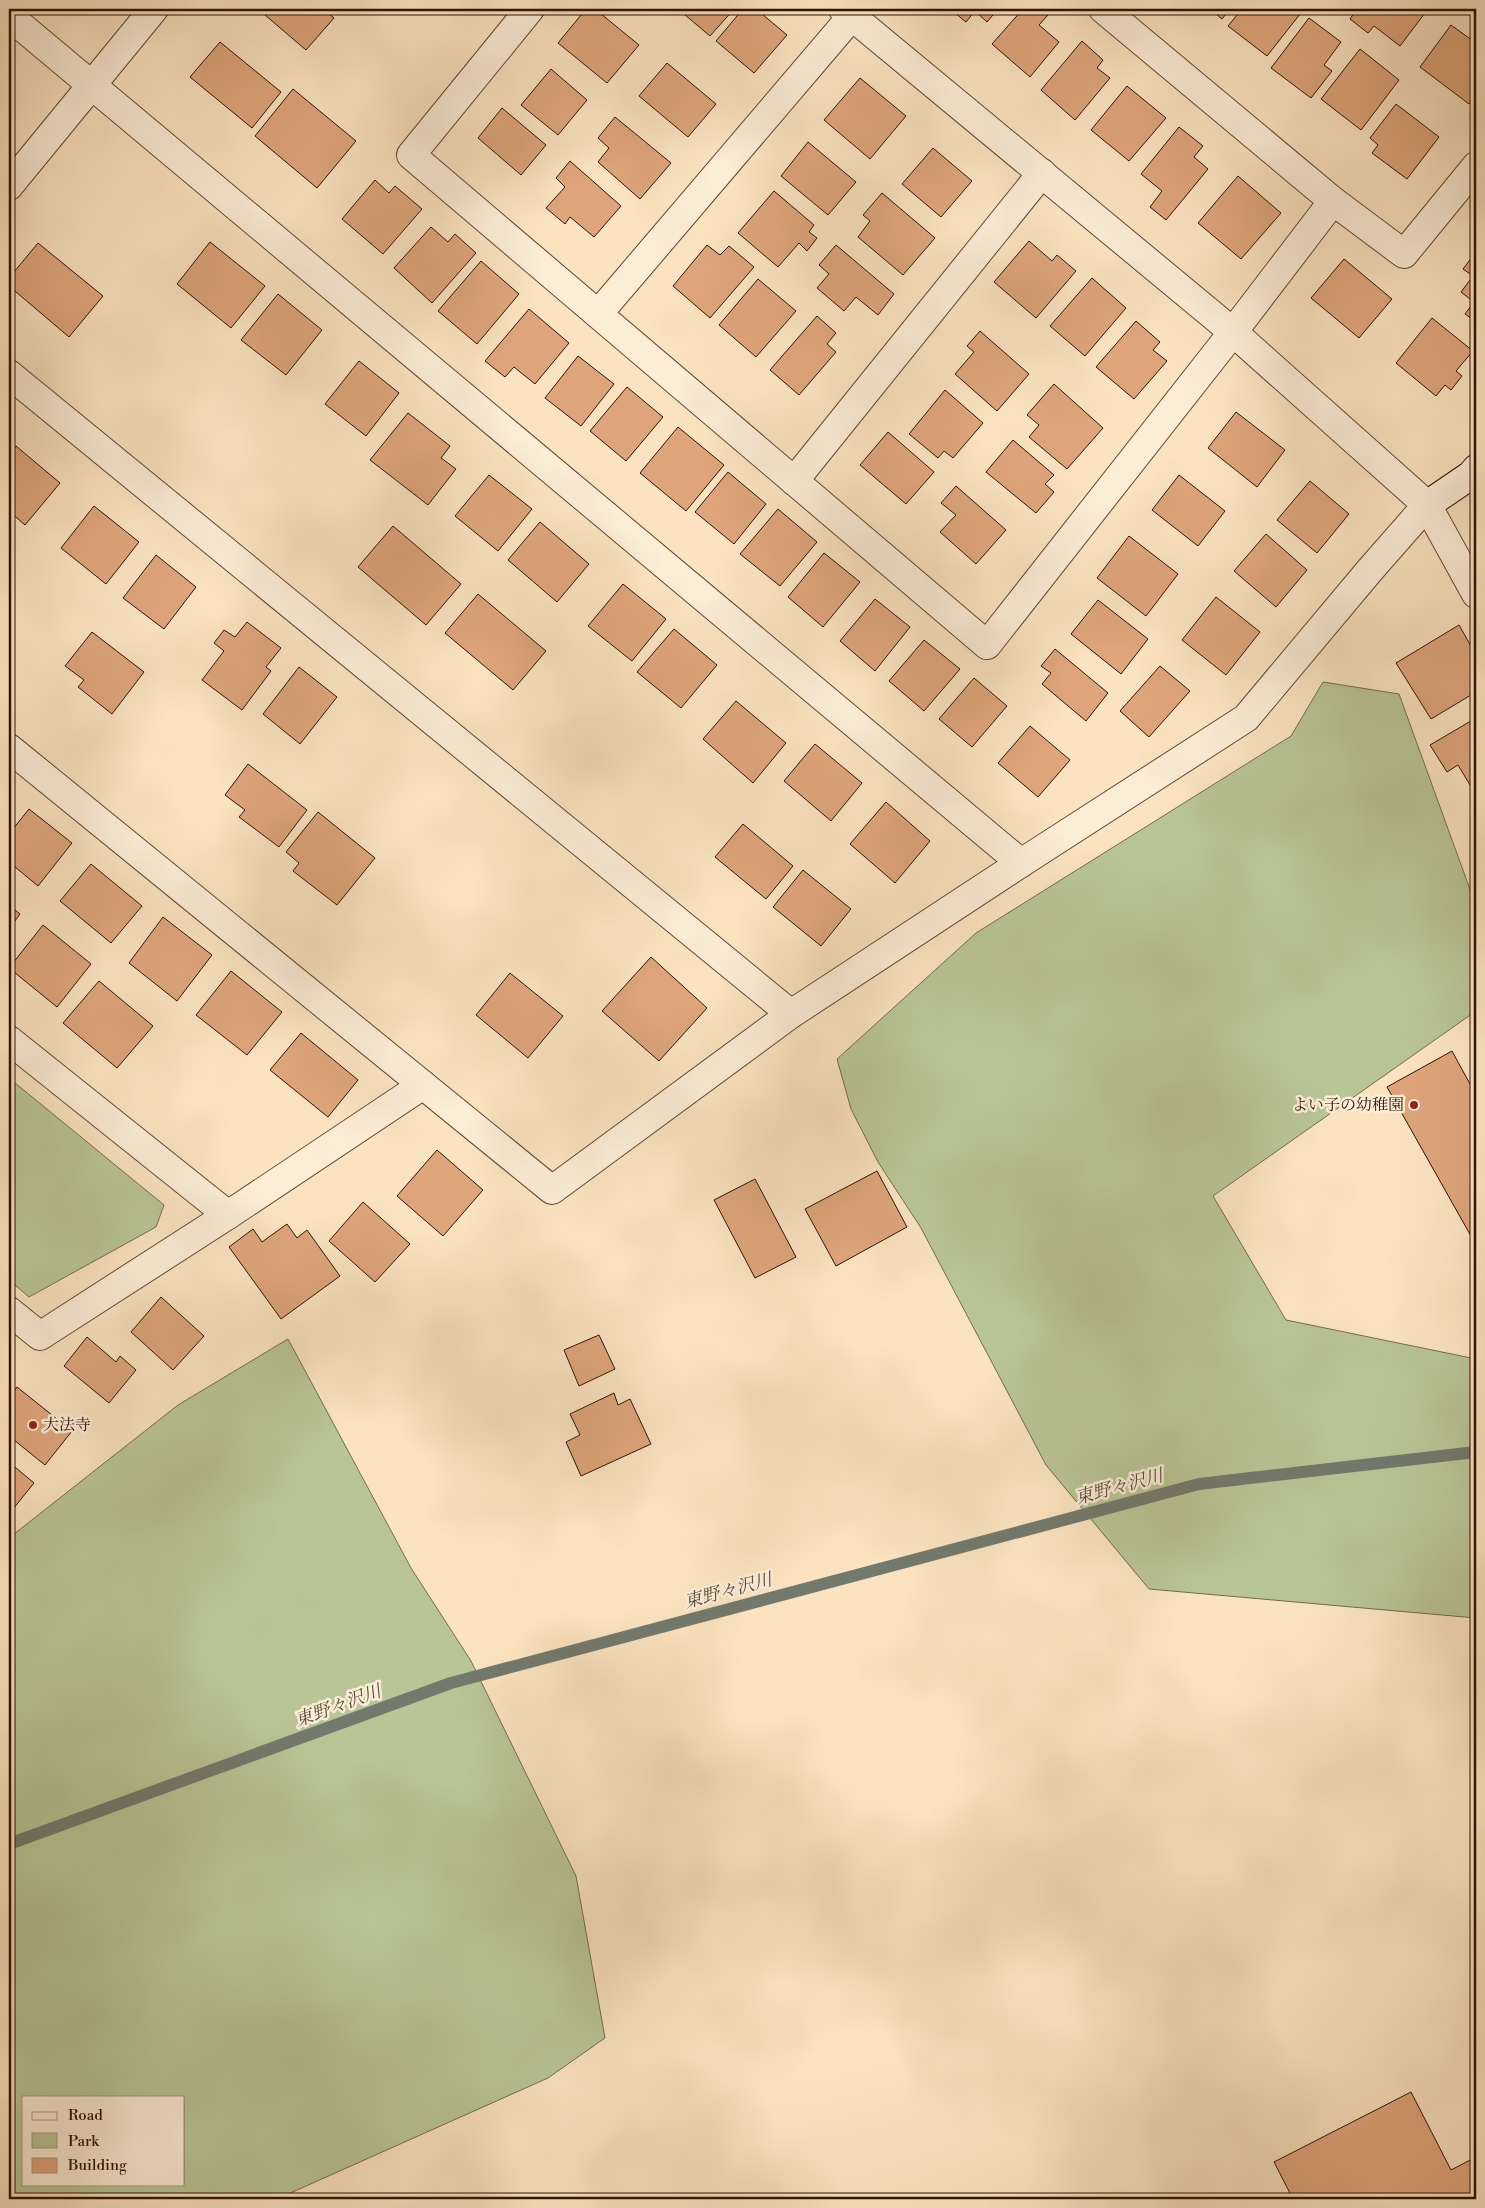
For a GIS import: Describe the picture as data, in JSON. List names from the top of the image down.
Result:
{
  "water": ["東野々沢川"],
  "places": ["よい子の幼稚園", "大法寺"],
  "legend": ["Road", "Park", "Building"]
}
